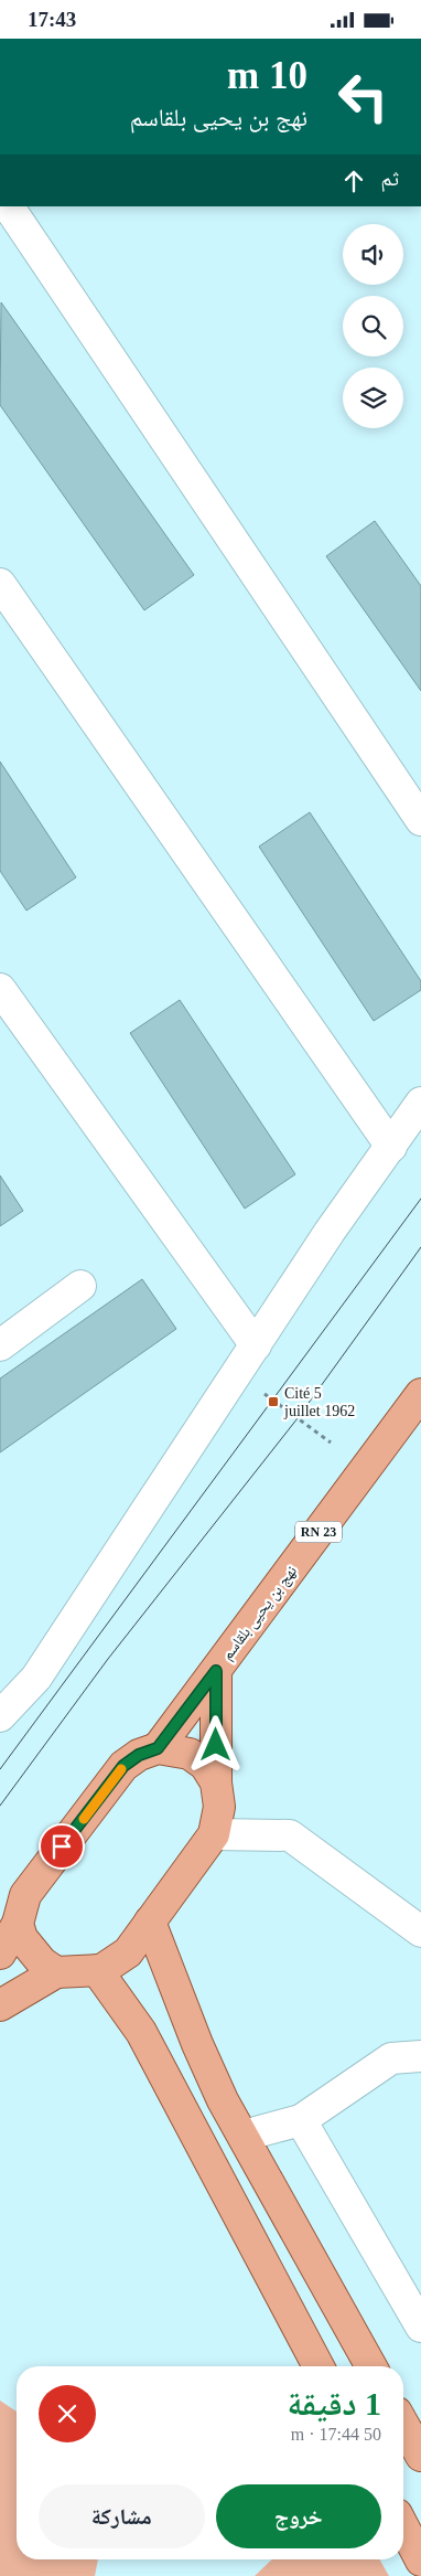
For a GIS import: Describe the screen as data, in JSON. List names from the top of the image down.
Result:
{
  "streets": {
    "main road": ["RN 23", "نهج بن يحيى بلقاسم"]
  },
  "places": {
    "transit": ["Cité 5 juillet 1962"]
  },
  "page": {
    "status": "17:43",
    "turn": ["10 m", "نهج بن يحيى بلقاسم"],
    "then": "ثم",
    "heading": ["1 دقيقة", "50 m · 17:44"],
    "buttons": ["خروج", "مشاركة"]
  }
}
